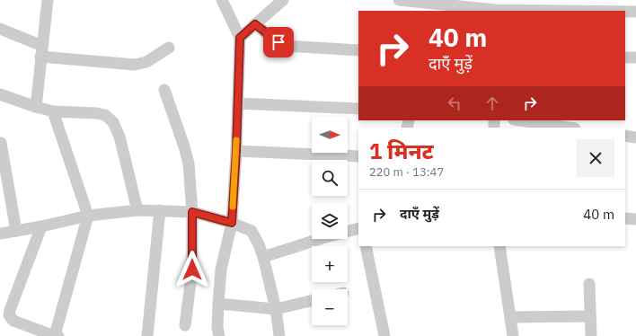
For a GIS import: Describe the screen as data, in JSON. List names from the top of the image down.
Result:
{
  "north": "right",
  "page": {
    "turn": ["40 m", "दाएँ मुड़ें"],
    "map_buttons": ["+", "−"],
    "heading": ["1 मिनट", "220 m · 13:47"],
    "list": [
      {
        "name": "दाएँ मुड़ें",
        "value": "40 m"
      }
    ]
  }
}
